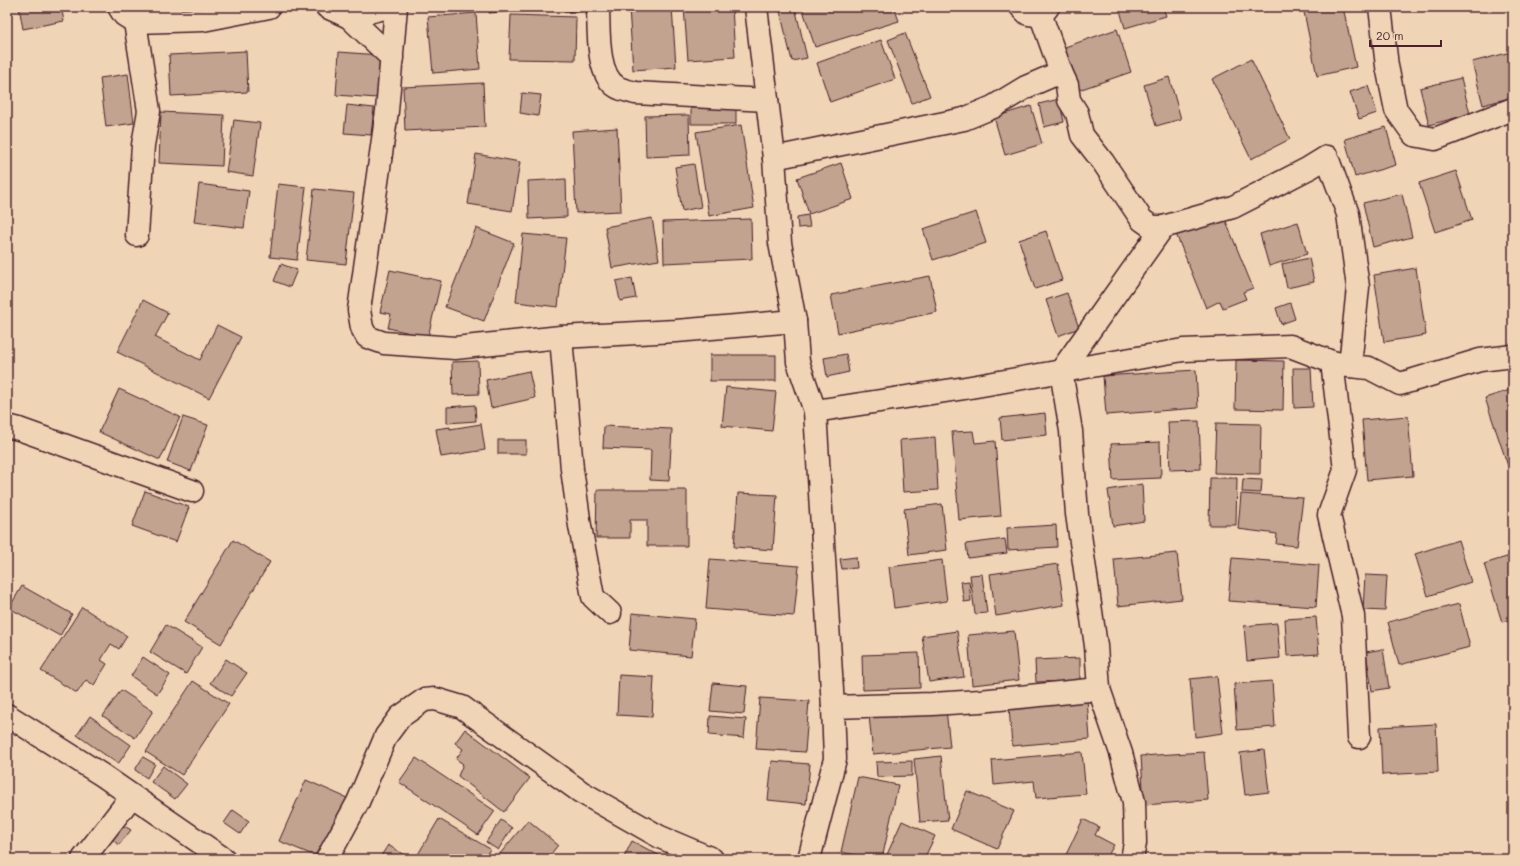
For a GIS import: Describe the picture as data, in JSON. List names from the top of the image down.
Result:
{
  "scale_bar": "20 m"
}
